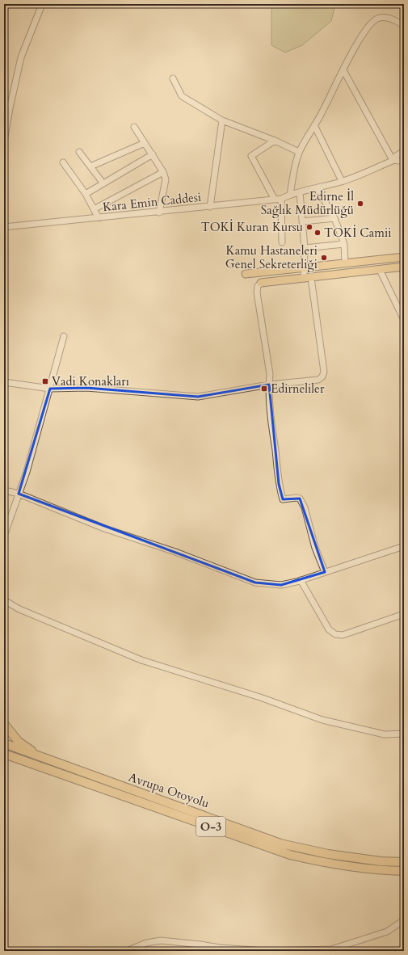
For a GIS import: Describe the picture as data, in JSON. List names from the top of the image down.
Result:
{
  "streets": {
    "highway": ["Avrupa Otoyolu", "O-3"],
    "street": ["Kara Emin Caddesi"]
  },
  "places": {
    "other": [
      "Edirne İl Sağlık Müdürlüğü",
      "TOKİ Kuran Kursu",
      "TOKİ Camii",
      "Kamu Hastaneleri Genel Sekreterliği"
    ],
    "transit": ["Vadi Konakları", "Edirneliler"]
  }
}
